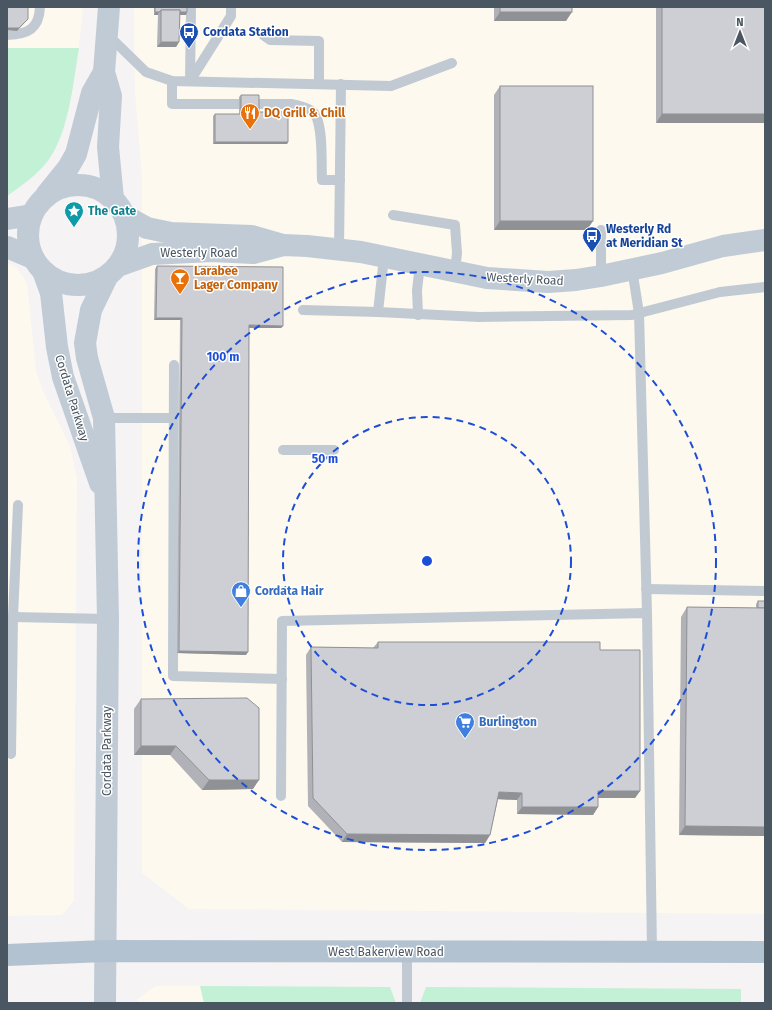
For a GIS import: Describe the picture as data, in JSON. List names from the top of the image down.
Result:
{
  "streets": {
    "main road": ["West Bakerview Road"],
    "street": ["Westerly Road", "Cordata Parkway"]
  },
  "crossings": [
    ["Westerly Road", "Cordata Parkway"],
    ["Cordata Parkway", "West Bakerview Road"]
  ],
  "places": {
    "bus stop": ["Cordata Station", "Westerly Rd at Meridian St"],
    "restaurant": ["DQ Grill & Chill"],
    "place": ["The Gate"],
    "bar": ["Larabee Lager Company"],
    "shop": ["Cordata Hair"],
    "supermarket": ["Burlington"]
  },
  "north": "top",
  "rings": ["100 m", "50 m"]
}
